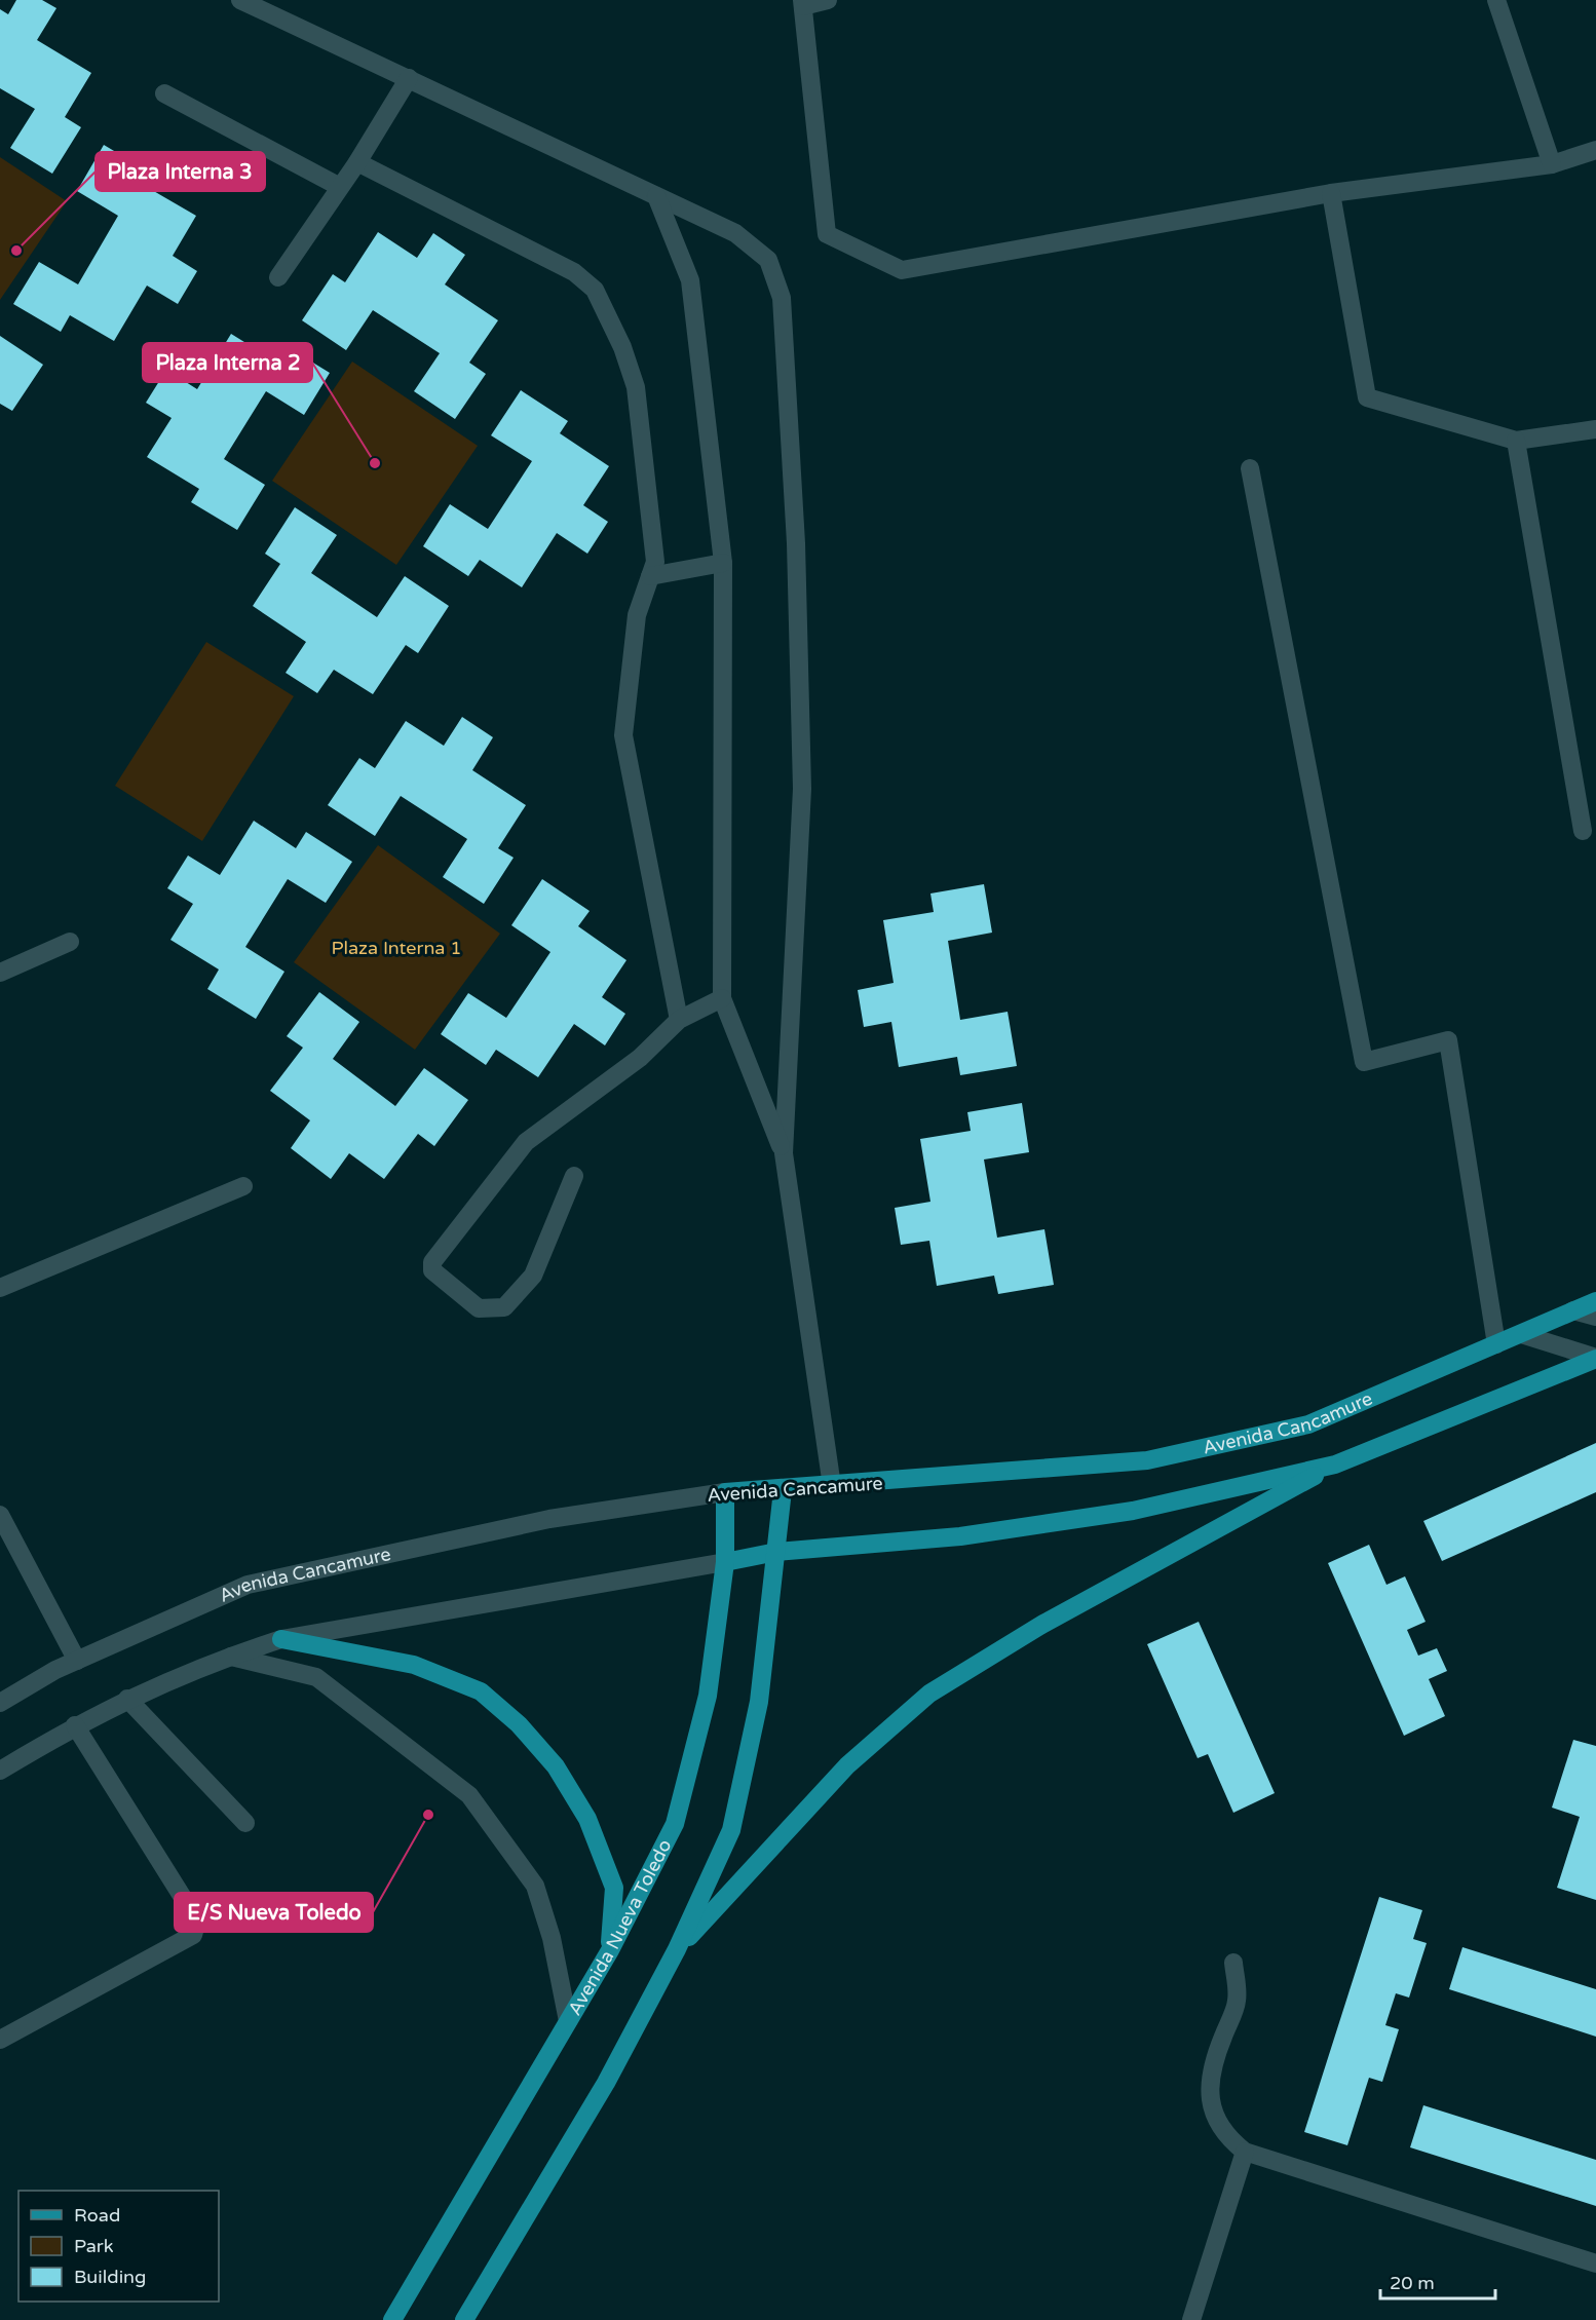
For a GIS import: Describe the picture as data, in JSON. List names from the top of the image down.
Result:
{
  "streets": {
    "main road": ["Avenida Cancamure", "Avenida Nueva Toledo"]
  },
  "crossings": [
    ["Avenida Cancamure", "Avenida Nueva Toledo"]
  ],
  "parks": ["Plaza Interna 1"],
  "places": ["Plaza Interna 3", "Plaza Interna 2", "E/S Nueva Toledo"],
  "legend": ["Road", "Park", "Building"],
  "scale_bar": "20 m"
}
